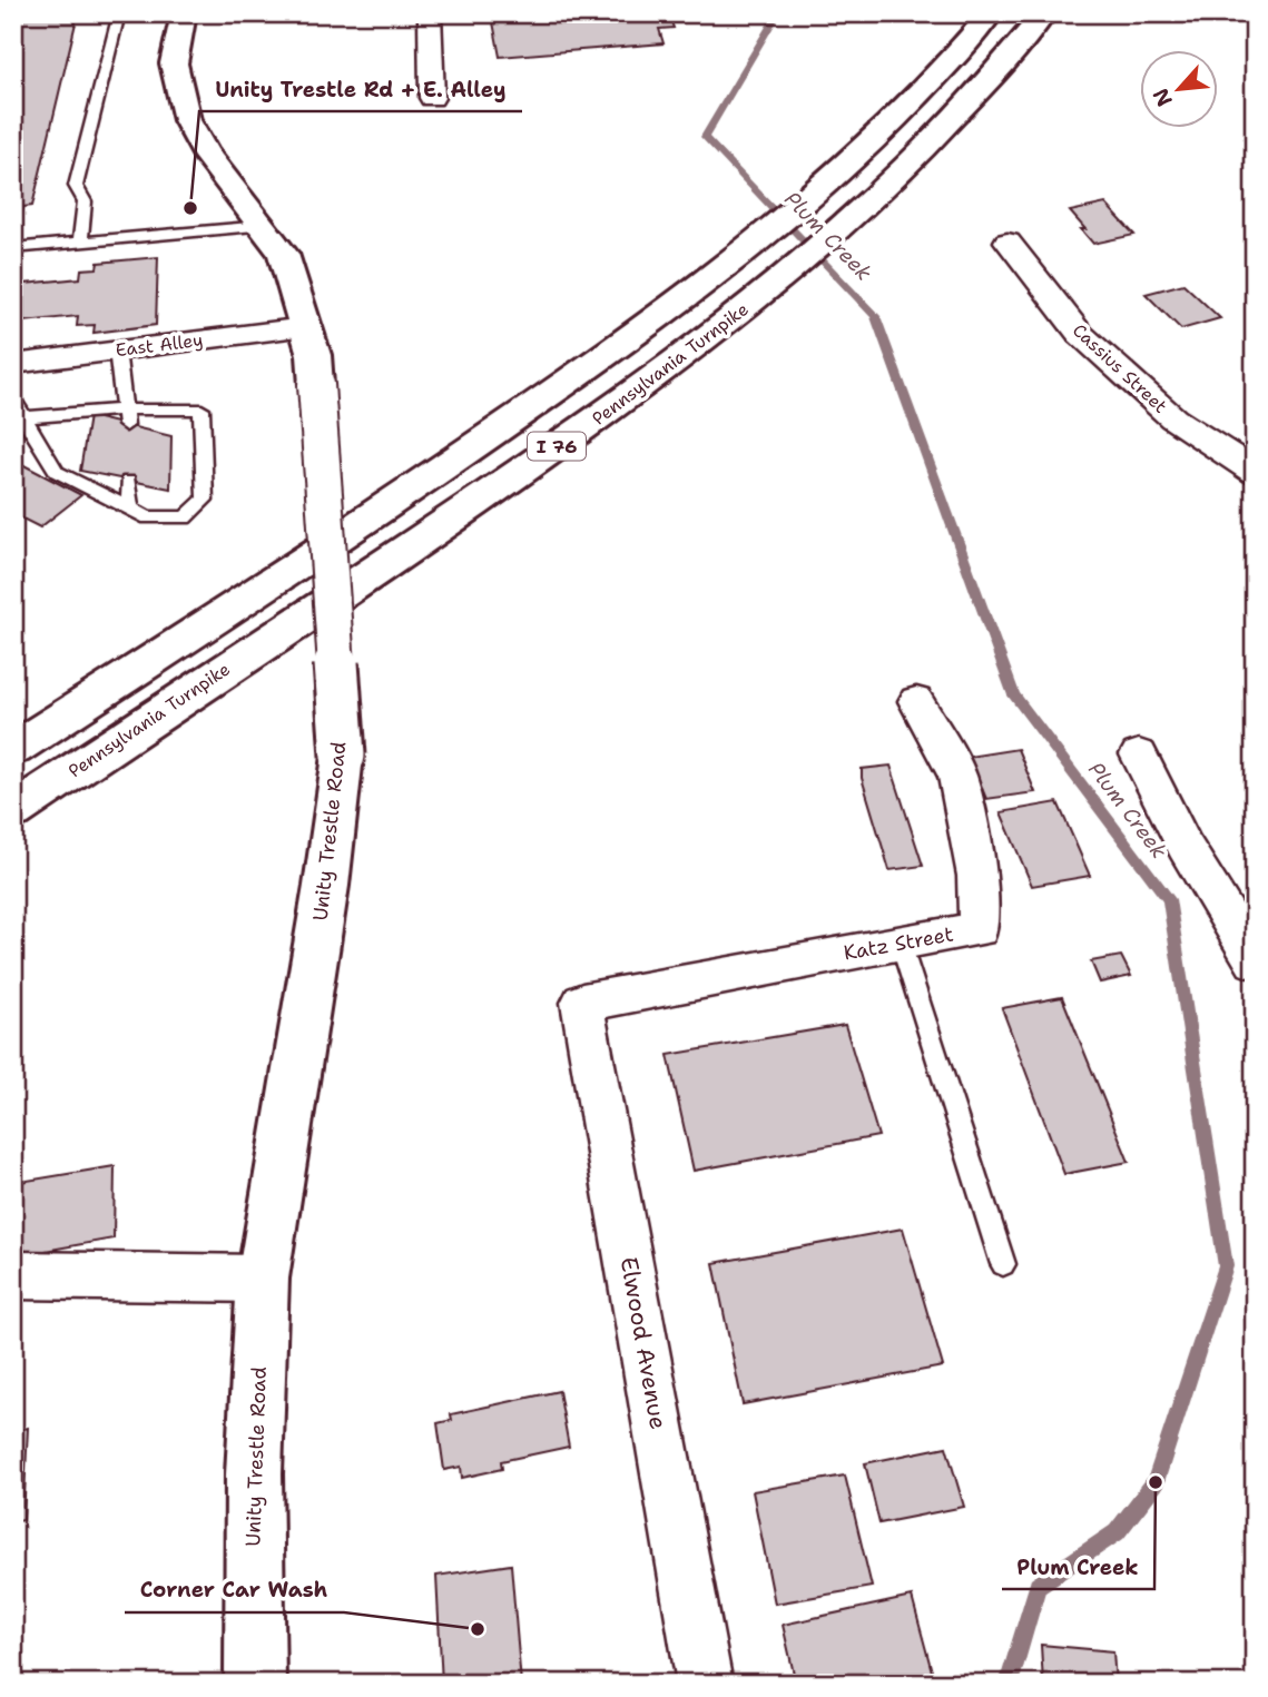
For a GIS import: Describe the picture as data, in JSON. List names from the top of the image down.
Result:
{
  "streets": {
    "main road": ["Pennsylvania Turnpike", "I 76", "Unity Trestle Road"],
    "street": [
      "East Alley",
      "Cassius Street",
      "Katz Street",
      "Elwood Avenue"
    ]
  },
  "crossings": [
    ["East Alley", "Unity Trestle Road"],
    ["Katz Street", "Elwood Avenue"]
  ],
  "water": ["Plum Creek"],
  "places": ["Unity Trestle Rd + E. Alley", "Plum Creek", "Corner Car Wash"],
  "north": "bottom left"
}
